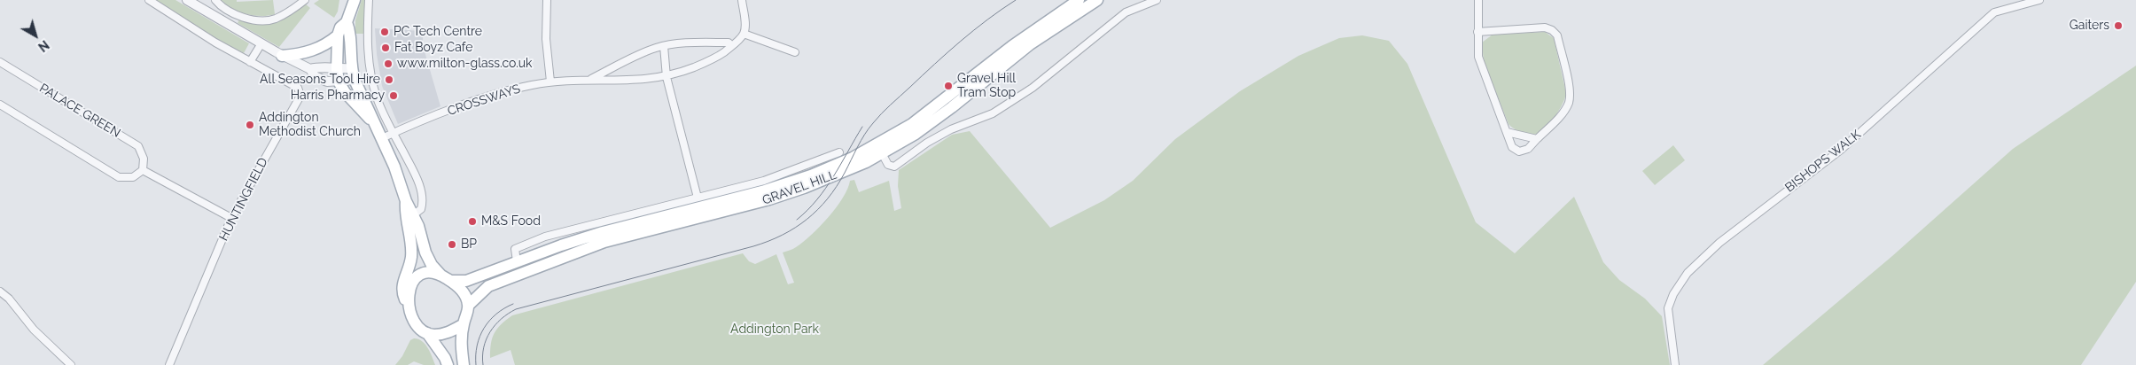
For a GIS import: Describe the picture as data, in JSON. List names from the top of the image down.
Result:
{
  "streets": {
    "main road": ["GRAVEL HILL"],
    "street": [
      "CROSSWAYS",
      "PALACE GREEN",
      "BISHOPS WALK",
      "HUNTINGFIELD"
    ]
  },
  "parks": ["Addington Park"],
  "places": [
    "Gaiters",
    "PC Tech Centre",
    "Fat Boyz Cafe",
    "www.milton-glass.co.uk",
    "All Seasons Tool Hire",
    "Gravel Hill Tram Stop",
    "Harris Pharmacy",
    "Addington Methodist Church",
    "M&S Food",
    "BP"
  ],
  "north": "bottom right"
}
